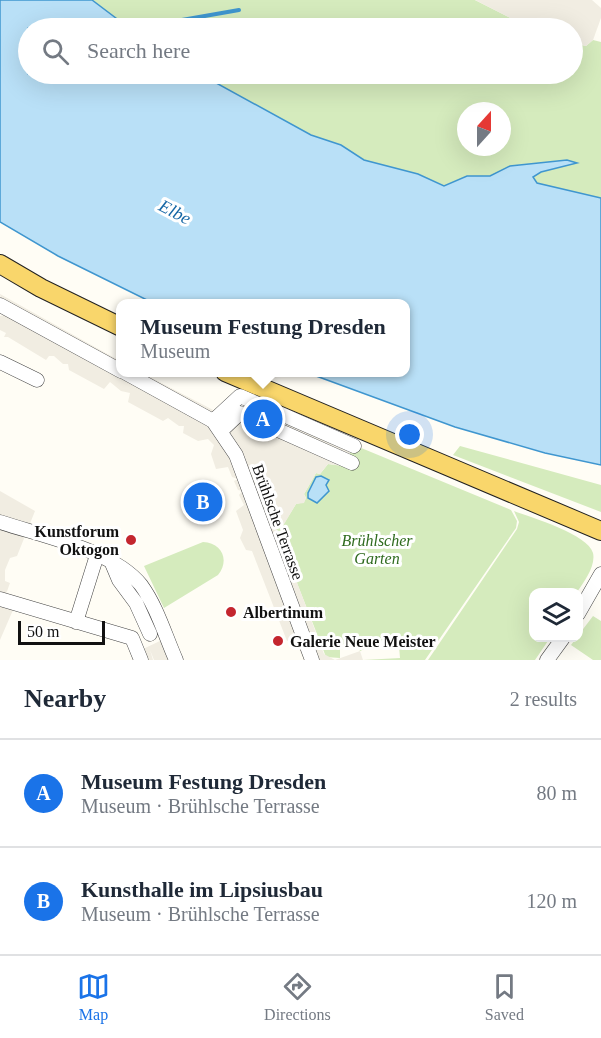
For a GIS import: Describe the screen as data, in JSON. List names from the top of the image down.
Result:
{
  "streets": {
    "street": ["Brühlsche Terrasse"]
  },
  "water": ["Elbe"],
  "parks": ["Brühlscher Garten"],
  "places": ["Kunstforum Oktogon", "Albertinum", "Galerie Neue Meister"],
  "scale_bar": "50 m",
  "north": "top",
  "page": {
    "search": "Search here",
    "popup": ["Museum Festung Dresden", "Museum"],
    "pins": ["A", "B"],
    "scale": "50 m",
    "heading": ["Nearby", "2 results"],
    "list": [
      {
        "mark": "A",
        "name": "Museum Festung Dresden",
        "note": "Museum · Brühlsche Terrasse",
        "value": "80 m"
      },
      {
        "mark": "B",
        "name": "Kunsthalle im Lipsiusbau",
        "note": "Museum · Brühlsche Terrasse",
        "value": "120 m"
      }
    ],
    "nav": ["Map", "Directions", "Saved"]
  }
}
